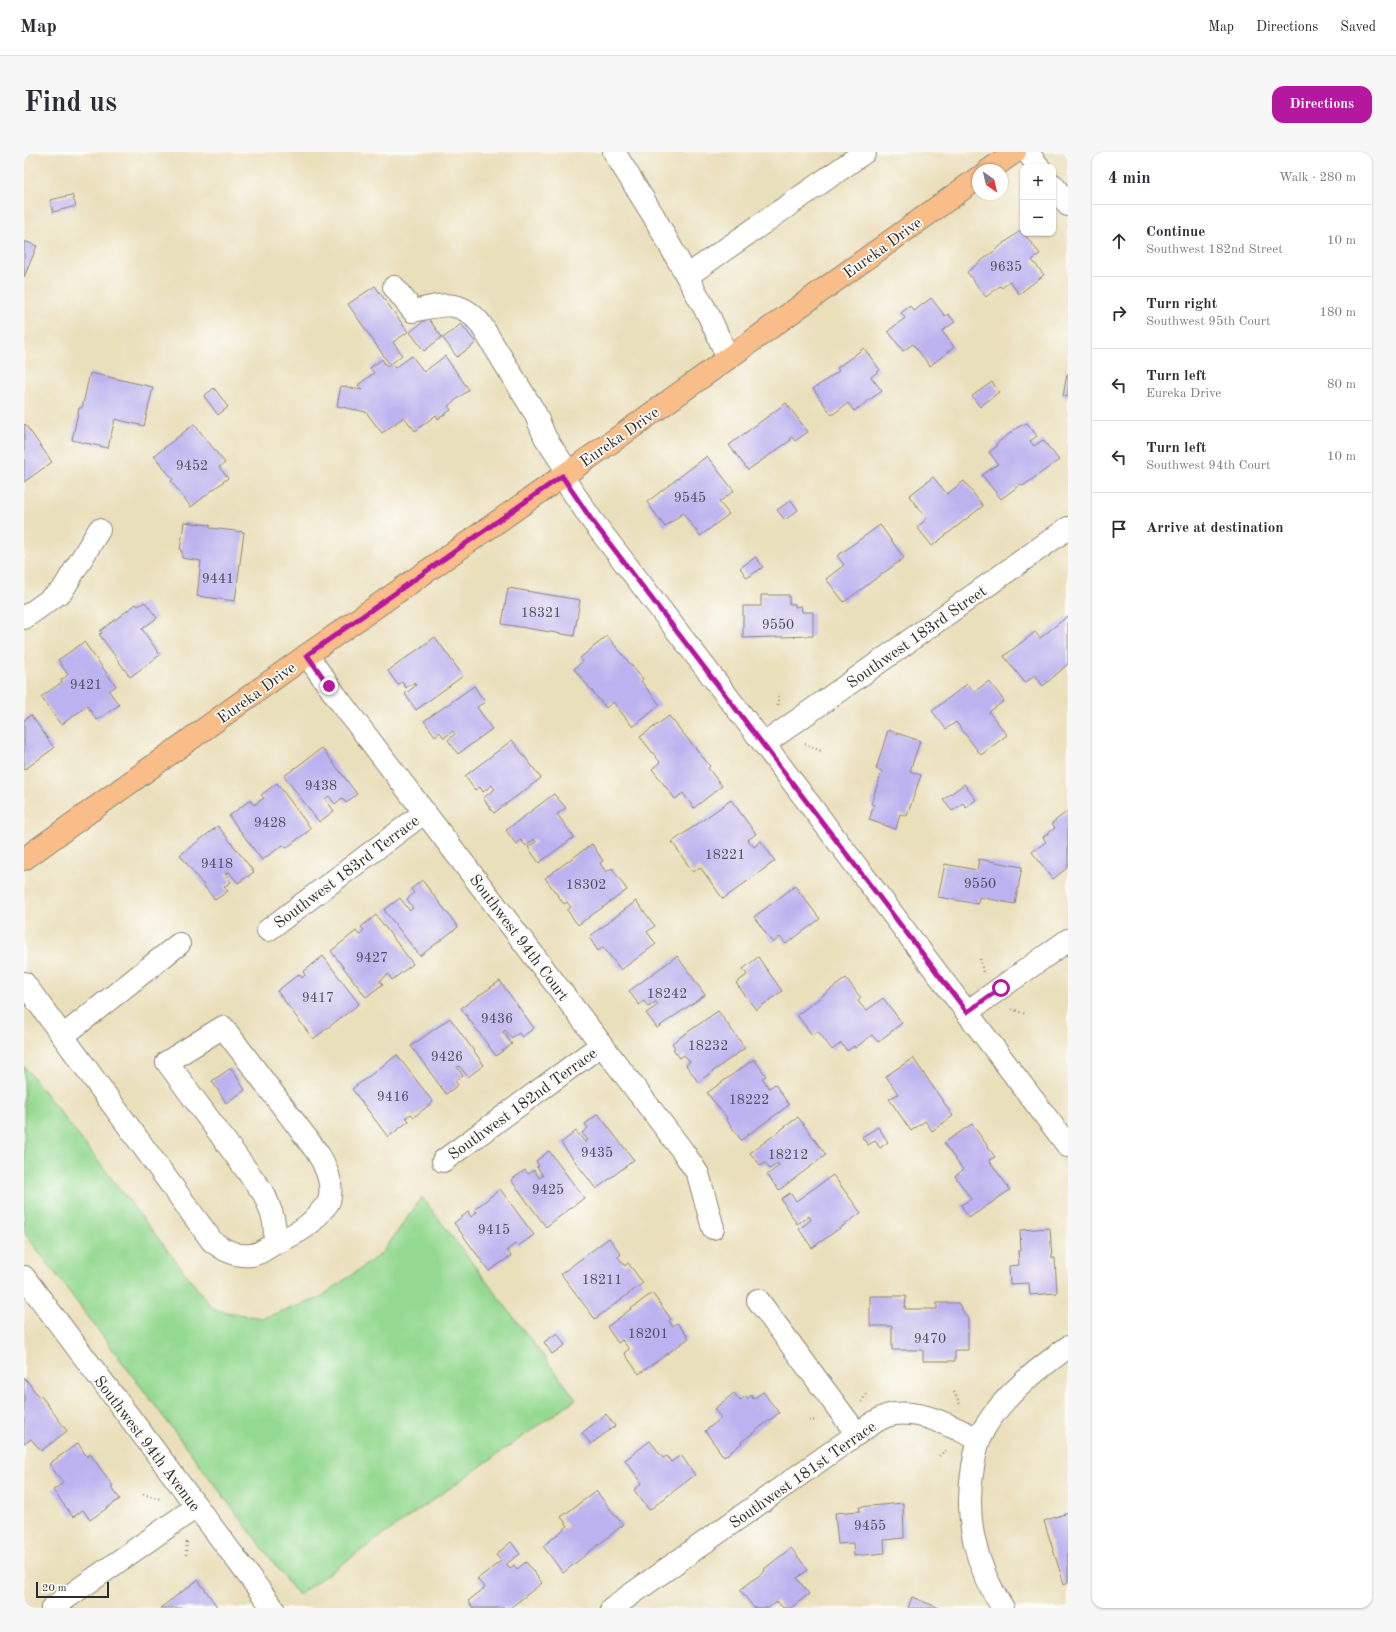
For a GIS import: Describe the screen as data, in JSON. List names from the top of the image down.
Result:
{
  "streets": {
    "main road": ["Eureka Drive"],
    "street": [
      "Southwest 183rd Street",
      "Southwest 183rd Terrace",
      "Southwest 94th Court",
      "Southwest 182nd Terrace",
      "Southwest 94th Avenue",
      "Southwest 181st Terrace"
    ]
  },
  "crossings": [
    ["Eureka Drive", "Southwest 94th Court"],
    ["Southwest 183rd Terrace", "Southwest 94th Court"],
    ["Southwest 94th Court", "Southwest 182nd Terrace"]
  ],
  "house_numbers": [
    "9635",
    "9452",
    "9545",
    "9441",
    "18321",
    "9550",
    "9421",
    "9438",
    "9428",
    "18221",
    "9418",
    "9550",
    "18302",
    "9427",
    "18242",
    "9417",
    "9436",
    "18232",
    "9426",
    "9416",
    "18222",
    "9435",
    "18212",
    "9425",
    "9415",
    "18211",
    "18201",
    "9470",
    "9455"
  ],
  "scale_bar": "20 m",
  "north": "bottom right",
  "page": {
    "header": "Map",
    "nav": ["Map", "Directions", "Saved"],
    "buttons": "Directions",
    "title": "Find us",
    "heading": ["4 min", "Walk · 280 m"],
    "map_buttons": ["+", "−"],
    "list": [
      ["Continue", "Southwest 182nd Street", "10 m"],
      ["Turn right", "Southwest 95th Court", "180 m"],
      ["Turn left", "Eureka Drive", "80 m"],
      ["Turn left", "Southwest 94th Court", "10 m"],
      "Arrive at destination"
    ],
    "scale": "20 m"
  }
}
